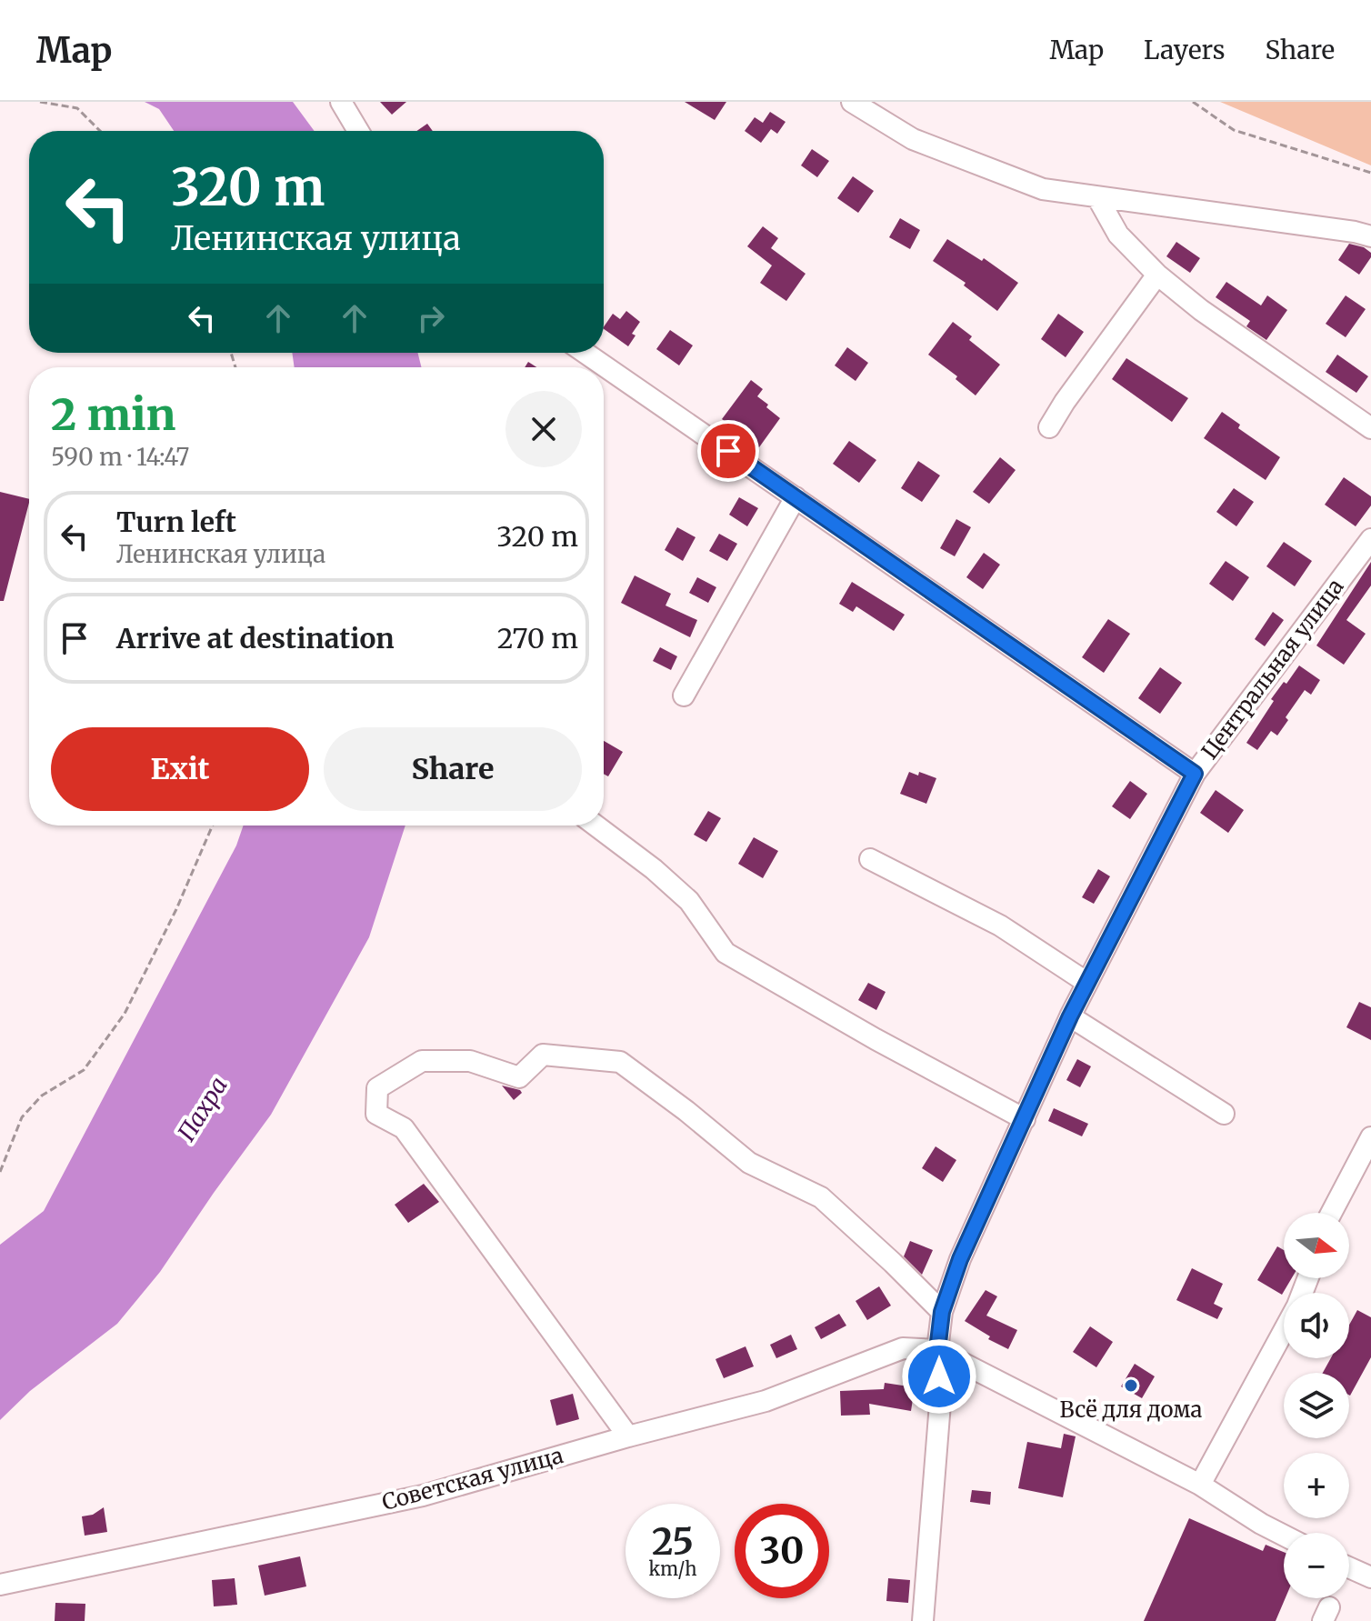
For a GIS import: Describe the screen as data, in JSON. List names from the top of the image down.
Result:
{
  "streets": {
    "street": ["Центральная улица", "Советская улица"]
  },
  "crossings": [
    ["Центральная улица", "Советская улица"]
  ],
  "water": ["Пахра"],
  "places": ["Всё для дома"],
  "north": "right",
  "page": {
    "header": "Map",
    "nav": ["Map", "Layers", "Share"],
    "turn": ["320 m", "Ленинская улица"],
    "heading": ["2 min", "590 m · 14:47"],
    "list": [
      {
        "name": "Turn left",
        "note": "Ленинская улица",
        "value": "320 m"
      },
      {
        "name": "Arrive at destination",
        "value": "270 m"
      }
    ],
    "buttons": ["Exit", "Share"],
    "map_buttons": ["+", "−"],
    "speed": "25 km/h",
    "limit": "30"
  }
}
